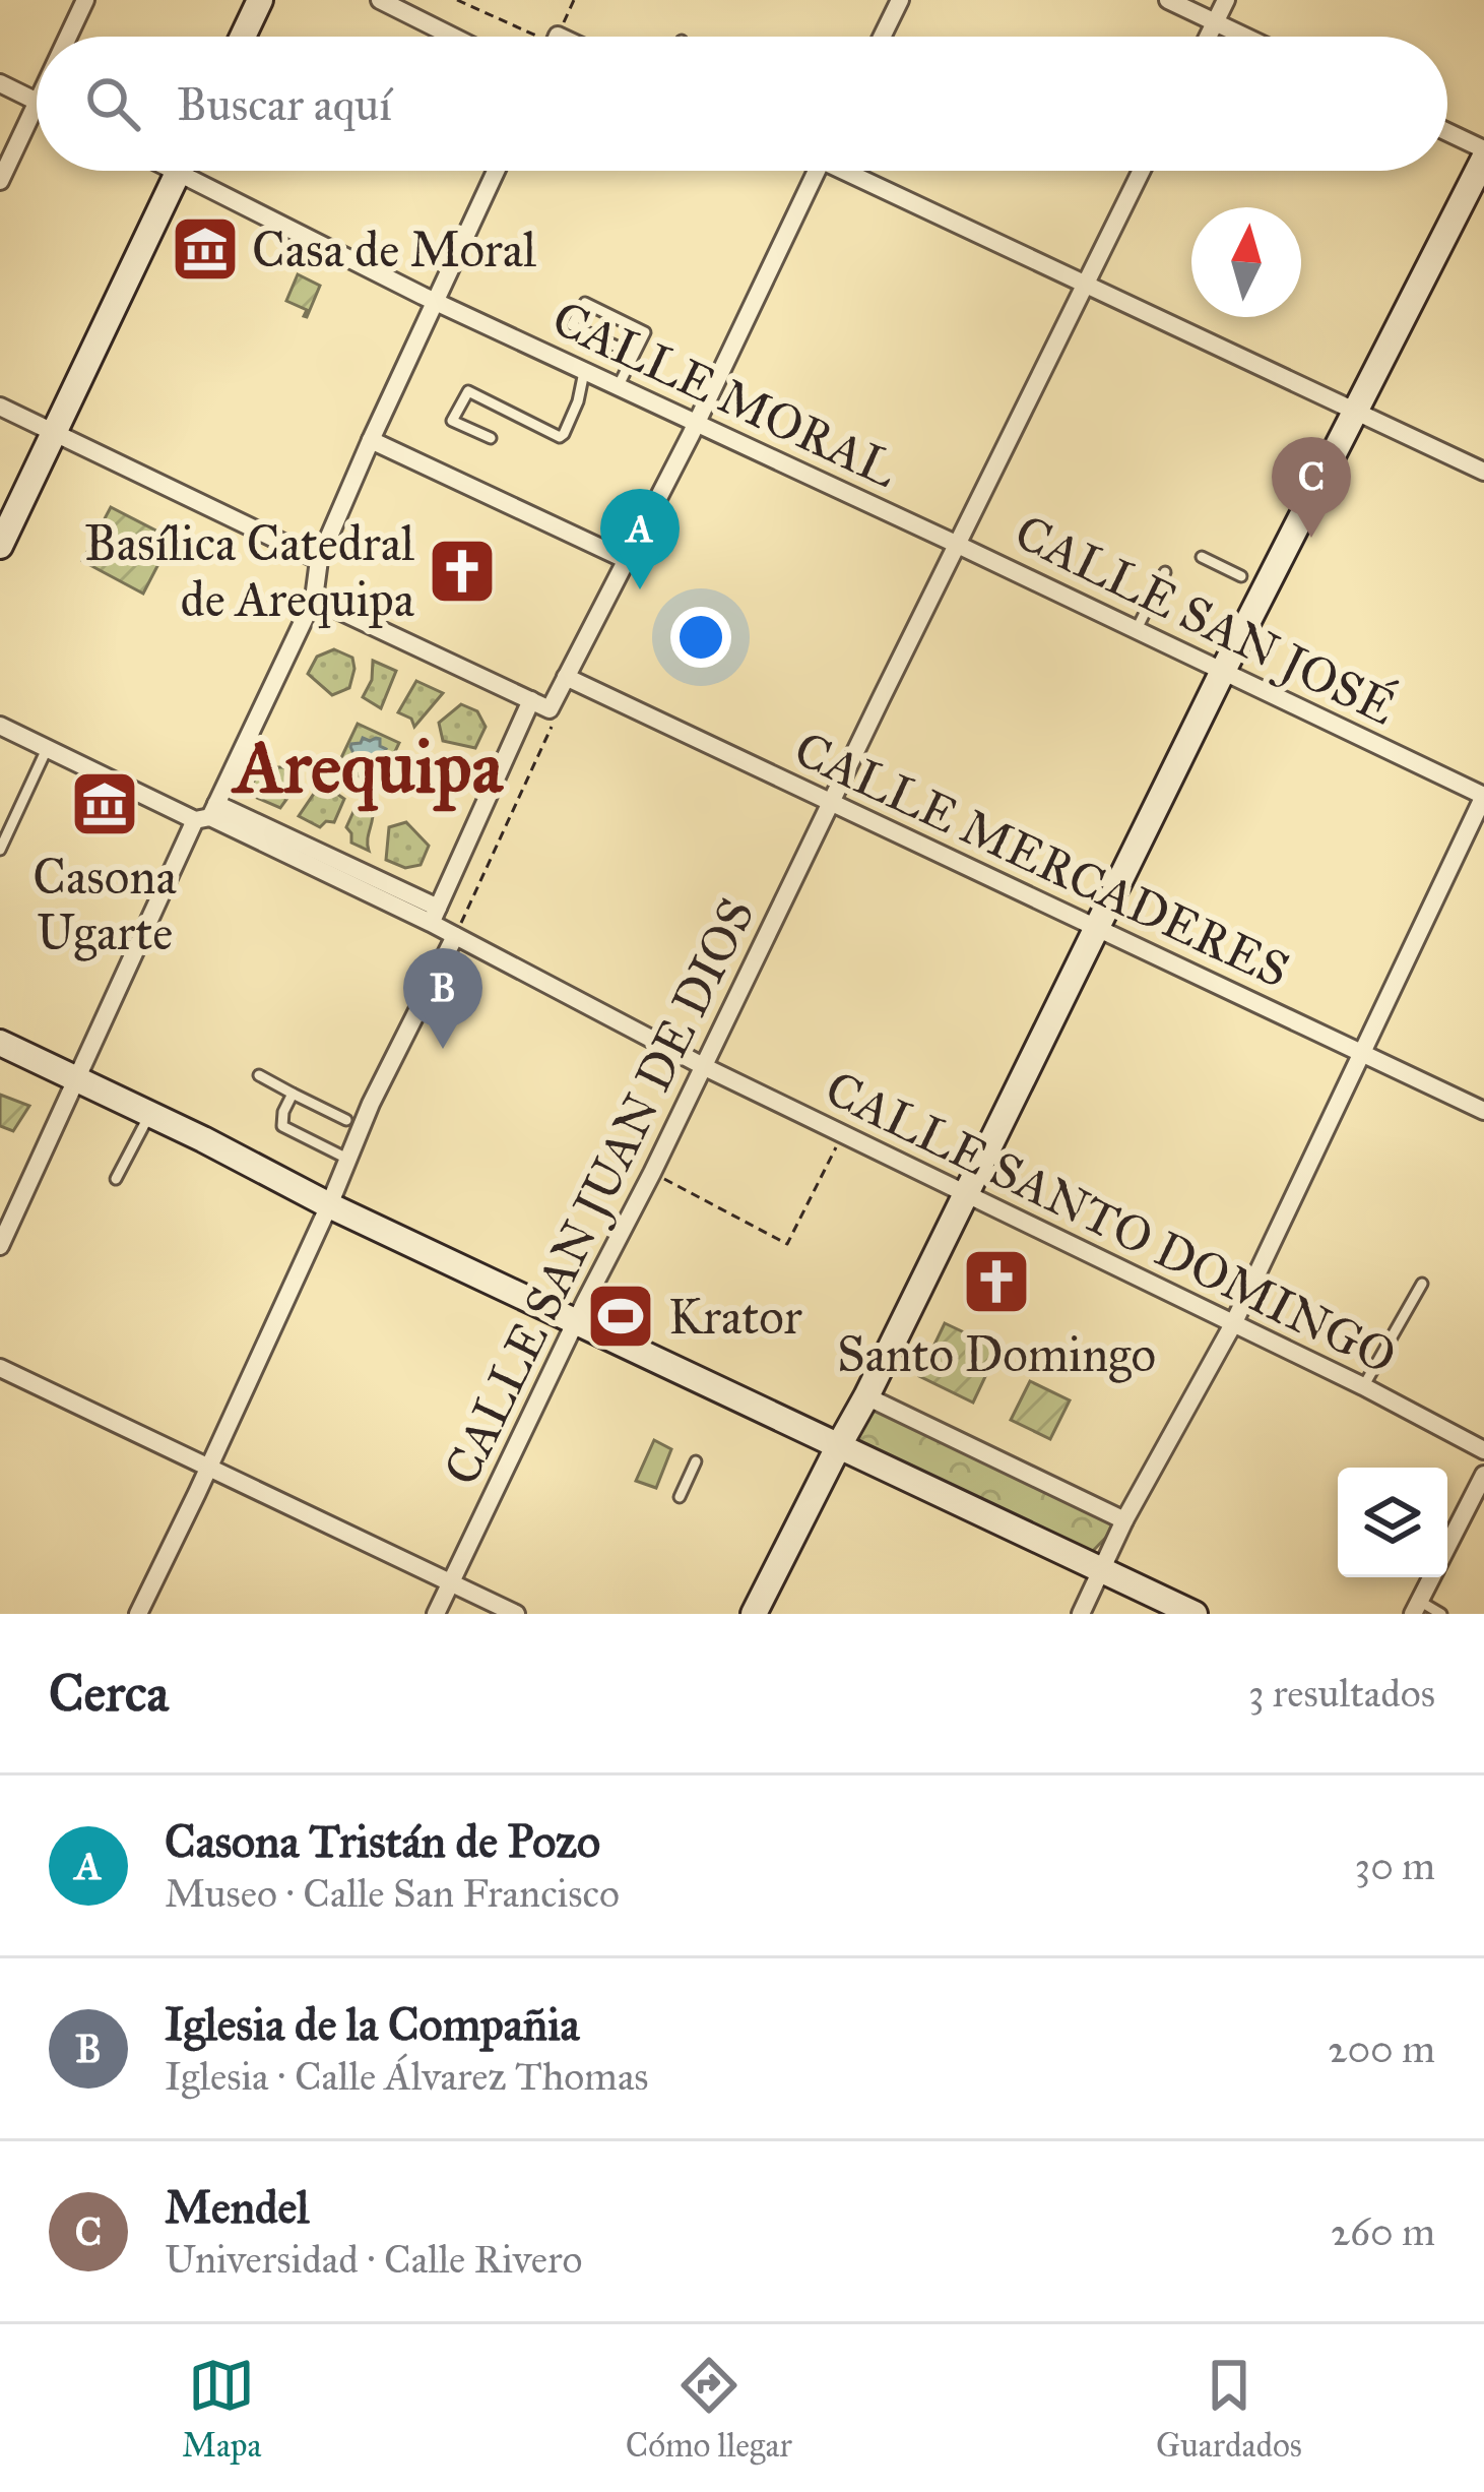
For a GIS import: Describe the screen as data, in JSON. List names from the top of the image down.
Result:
{
  "streets": {
    "street": [
      "CALLE MORAL",
      "CALLE SAN JOSÉ",
      "CALLE MERCADERES",
      "CALLE SAN JUAN DE DIOS",
      "CALLE SANTO DOMINGO"
    ]
  },
  "crossings": [
    ["CALLE MORAL", "CALLE SAN JOSÉ"],
    ["CALLE MORAL", "CALLE SAN JUAN DE DIOS"],
    ["CALLE SAN JOSÉ", "CALLE SAN JUAN DE DIOS"],
    ["CALLE MERCADERES", "CALLE SAN JUAN DE DIOS"],
    ["CALLE SAN JUAN DE DIOS", "CALLE SANTO DOMINGO"]
  ],
  "districts": ["Arequipa"],
  "places": {
    "museum": ["Casa de Moral", "Casona Ugarte"],
    "church": ["Basílica Catedral de Arequipa", "Santo Domingo"],
    "sports": ["Krator"]
  },
  "north": "top",
  "page": {
    "search": "Buscar aquí",
    "pins": ["C", "A", "B"],
    "heading": ["Cerca", "3 resultados"],
    "list": [
      {
        "mark": "A",
        "name": "Casona Tristán de Pozo",
        "note": "Museo · Calle San Francisco",
        "value": "30 m"
      },
      {
        "mark": "B",
        "name": "Iglesia de la Compañia",
        "note": "Iglesia · Calle Álvarez Thomas",
        "value": "200 m"
      },
      {
        "mark": "C",
        "name": "Mendel",
        "note": "Universidad · Calle Rivero",
        "value": "260 m"
      }
    ],
    "nav": ["Mapa", "Cómo llegar", "Guardados"]
  }
}
